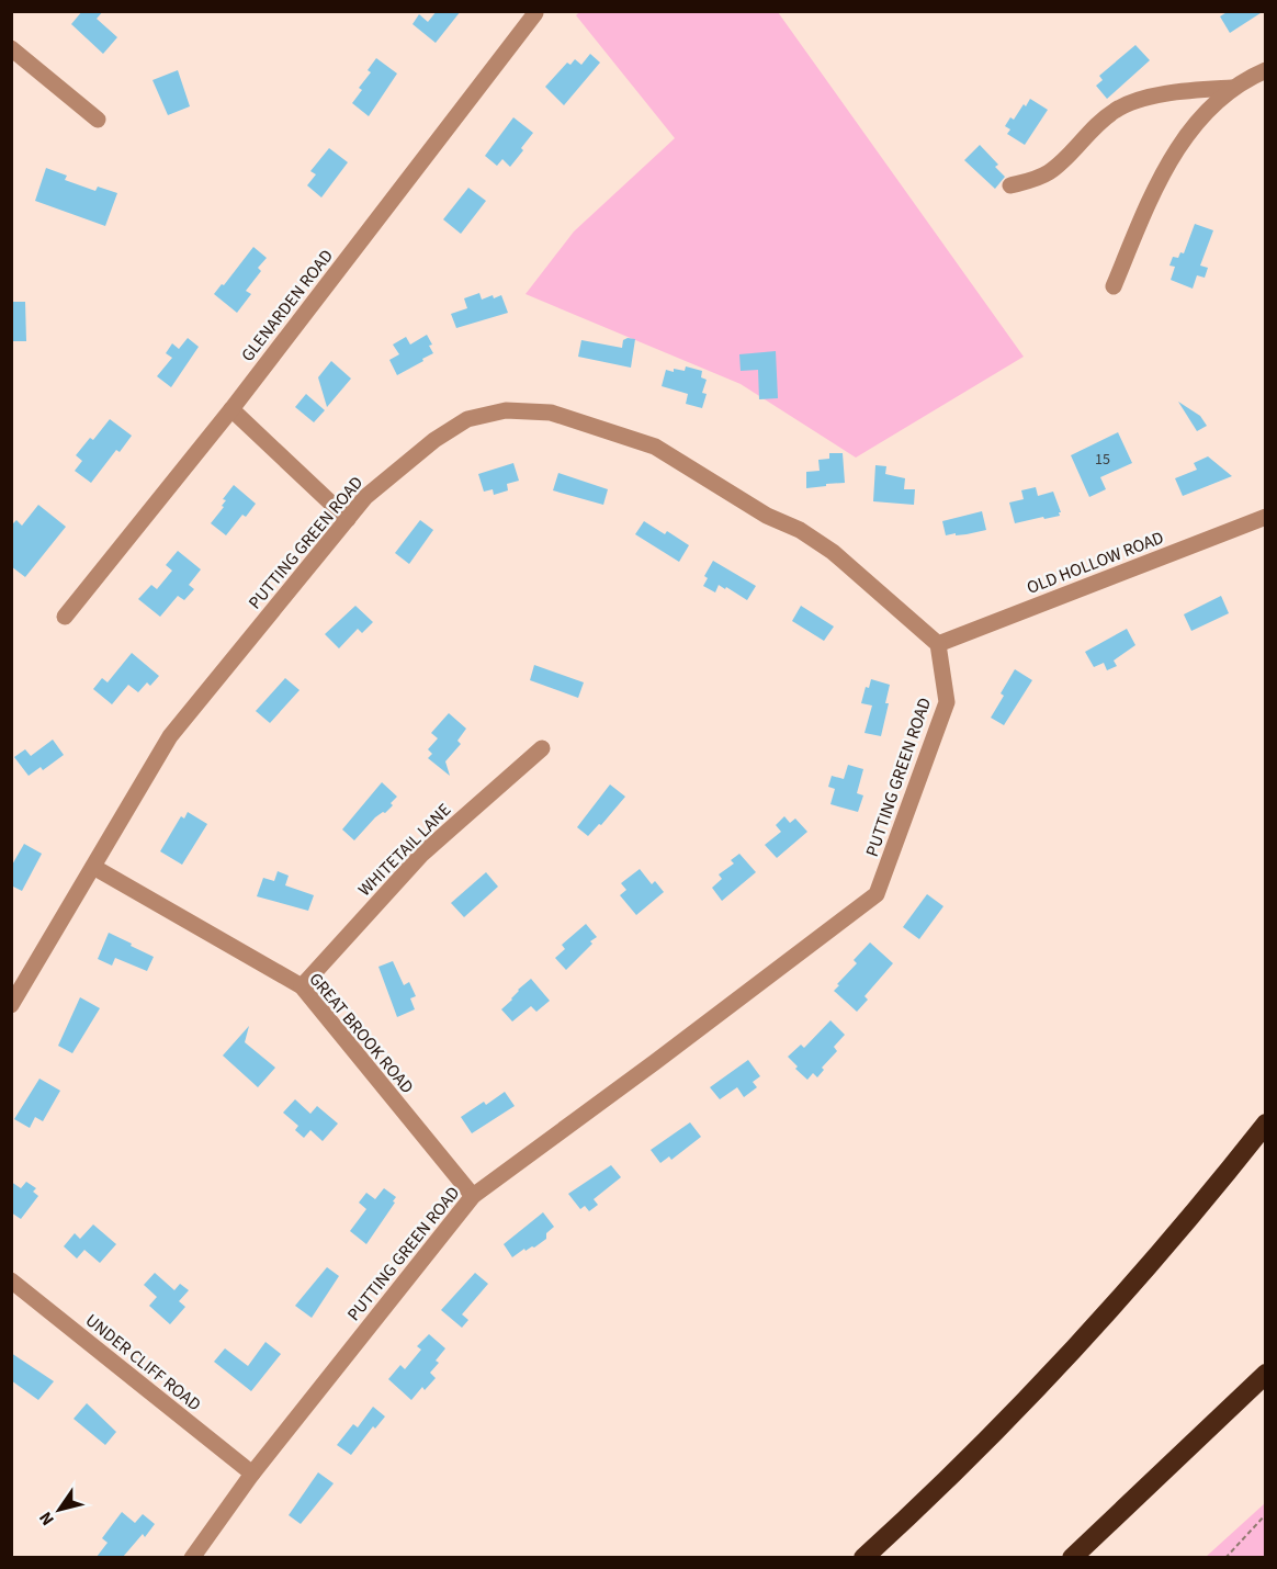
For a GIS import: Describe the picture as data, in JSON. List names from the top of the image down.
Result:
{
  "streets": {
    "street": [
      "GLENARDEN ROAD",
      "PUTTING GREEN ROAD",
      "OLD HOLLOW ROAD",
      "WHITETAIL LANE",
      "GREAT BROOK ROAD",
      "UNDER CLIFF ROAD"
    ]
  },
  "crossings": [
    ["PUTTING GREEN ROAD", "OLD HOLLOW ROAD"],
    ["PUTTING GREEN ROAD", "GREAT BROOK ROAD"],
    ["PUTTING GREEN ROAD", "UNDER CLIFF ROAD"],
    ["WHITETAIL LANE", "GREAT BROOK ROAD"]
  ],
  "house_numbers": ["15"],
  "north": "bottom left"
}
